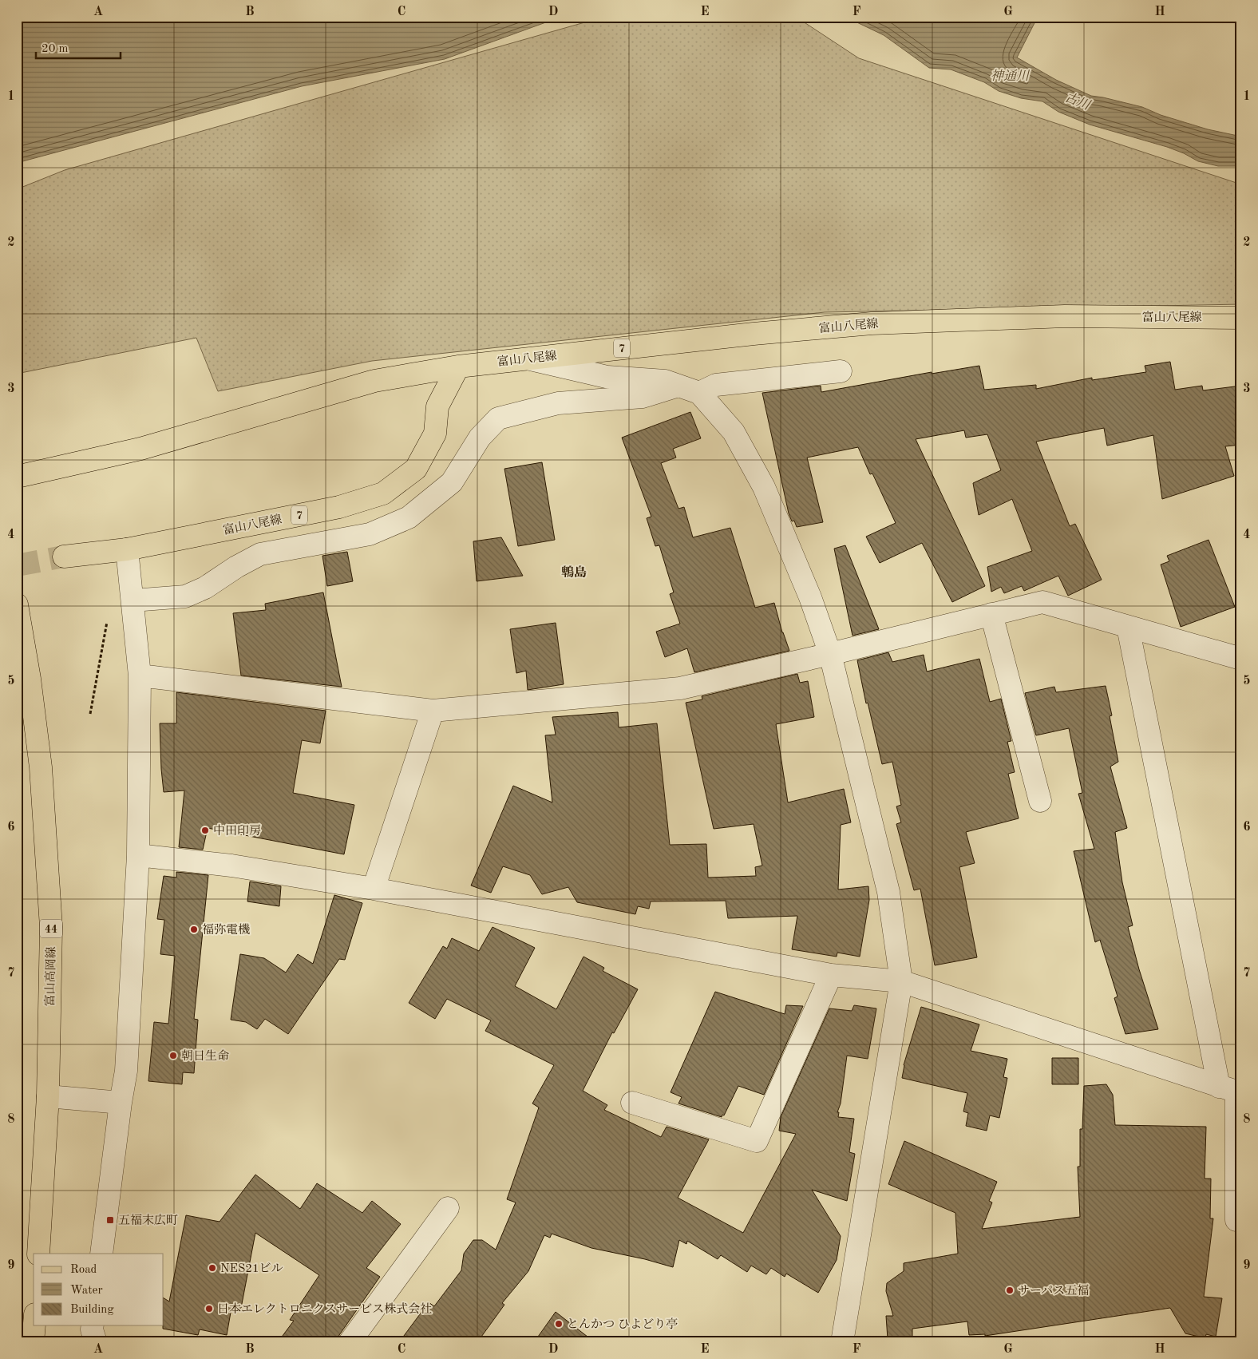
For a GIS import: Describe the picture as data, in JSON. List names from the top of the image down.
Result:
{
  "streets": {
    "main road": [
      "富山八尾線",
      "7",
      "44",
      "富山高岡線"
    ]
  },
  "districts": ["鵯島"],
  "water": ["神通川", "古川"],
  "places": {
    "other": [
      "中田印房",
      "福弥電機",
      "朝日生命",
      "NES21ビル",
      "サーパス五福",
      "日本エレクトロニクスサービス株式会社",
      "とんかつ ひよどり亭"
    ],
    "transit": ["五福末広町"]
  },
  "legend": ["Road", "Water", "Building"],
  "scale_bar": "20 m",
  "grid": {
    "columns": [
      "A",
      "B",
      "C",
      "D",
      "E",
      "F",
      "G",
      "H"
    ],
    "rows": [
      "1",
      "2",
      "3",
      "4",
      "5",
      "6",
      "7",
      "8",
      "9"
    ]
  }
}
